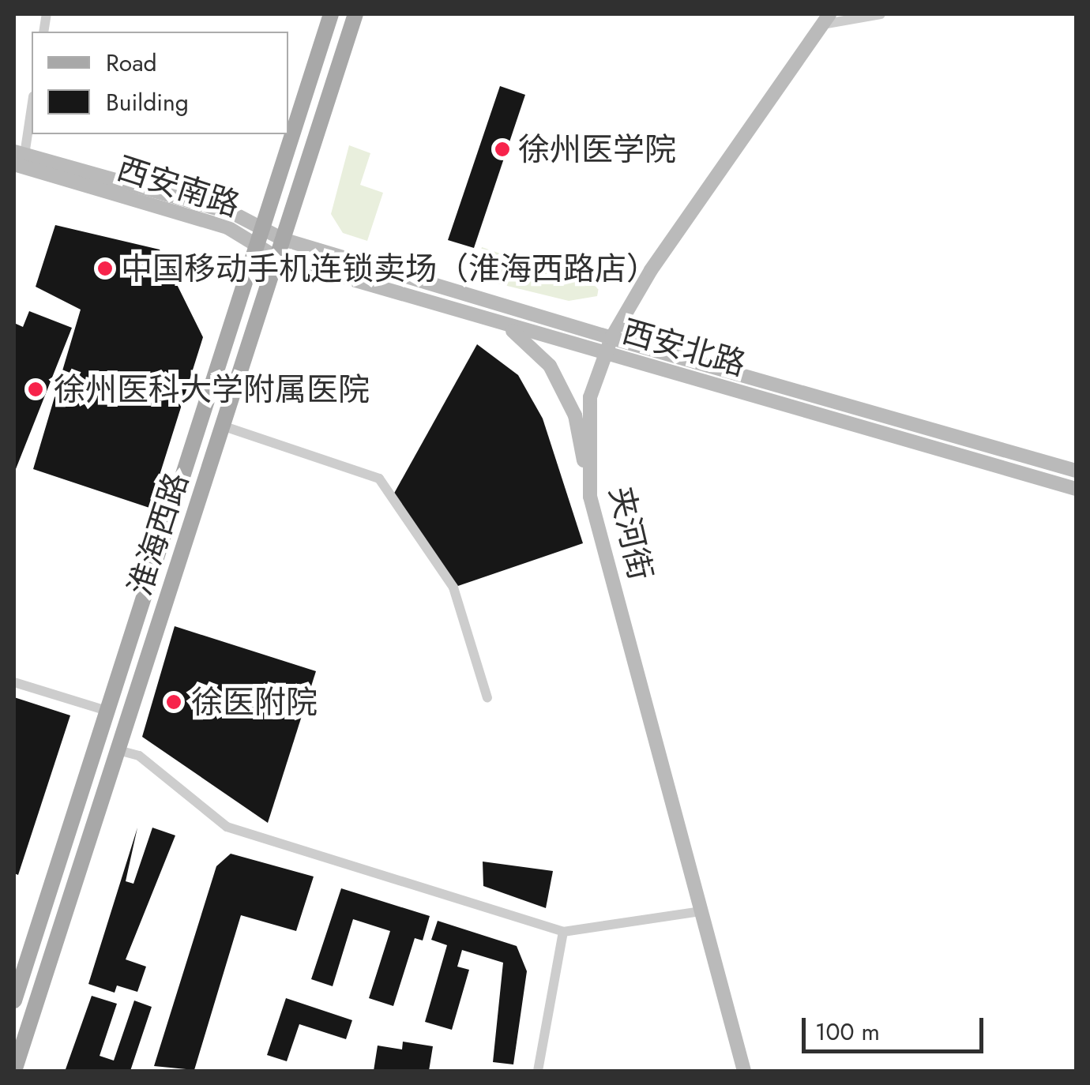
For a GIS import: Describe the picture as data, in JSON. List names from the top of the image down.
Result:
{
  "streets": {
    "main road": [
      "西安南路",
      "西安北路",
      "夹河街",
      "淮海西路"
    ]
  },
  "crossings": [
    ["西安南路", "西安北路"],
    ["西安南路", "淮海西路"],
    ["西安北路", "夹河街"],
    ["西安北路", "淮海西路"]
  ],
  "places": [
    "徐州医学院",
    "中国移动手机连锁卖场（淮海西路店）",
    "徐州医科大学附属医院",
    "徐医附院"
  ],
  "legend": ["Road", "Building"],
  "scale_bar": "100 m"
}
